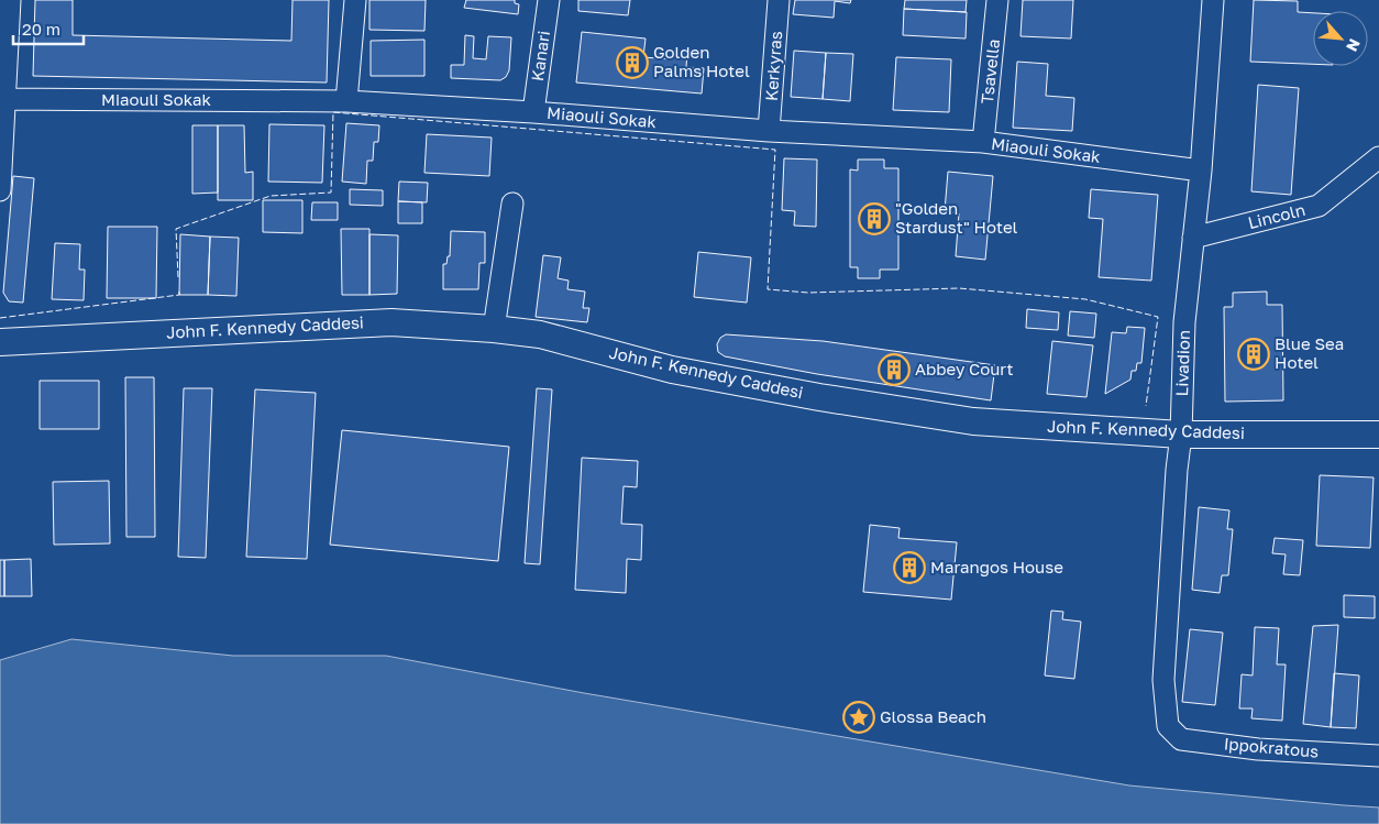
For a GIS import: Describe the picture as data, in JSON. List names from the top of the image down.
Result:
{
  "streets": {
    "street": [
      "Kanari",
      "Kerkyras",
      "Tsavella",
      "Miaouli Sokak",
      "Lincoln",
      "John F. Kennedy Caddesi",
      "Livadion",
      "Ippokratous"
    ]
  },
  "crossings": [
    ["Kanari", "Miaouli Sokak"],
    ["Kerkyras", "Miaouli Sokak"],
    ["Tsavella", "Miaouli Sokak"],
    ["Miaouli Sokak", "Livadion"],
    ["Lincoln", "Livadion"],
    ["John F. Kennedy Caddesi", "Livadion"],
    ["Livadion", "Ippokratous"]
  ],
  "places": {
    "building": [
      "Golden Palms Hotel",
      "\"Golden Stardust\" Hotel",
      "Blue Sea Hotel",
      "Abbey Court",
      "Marangos House"
    ],
    "place": ["Glossa Beach"]
  },
  "scale_bar": "20 m",
  "north": "bottom right"
}
